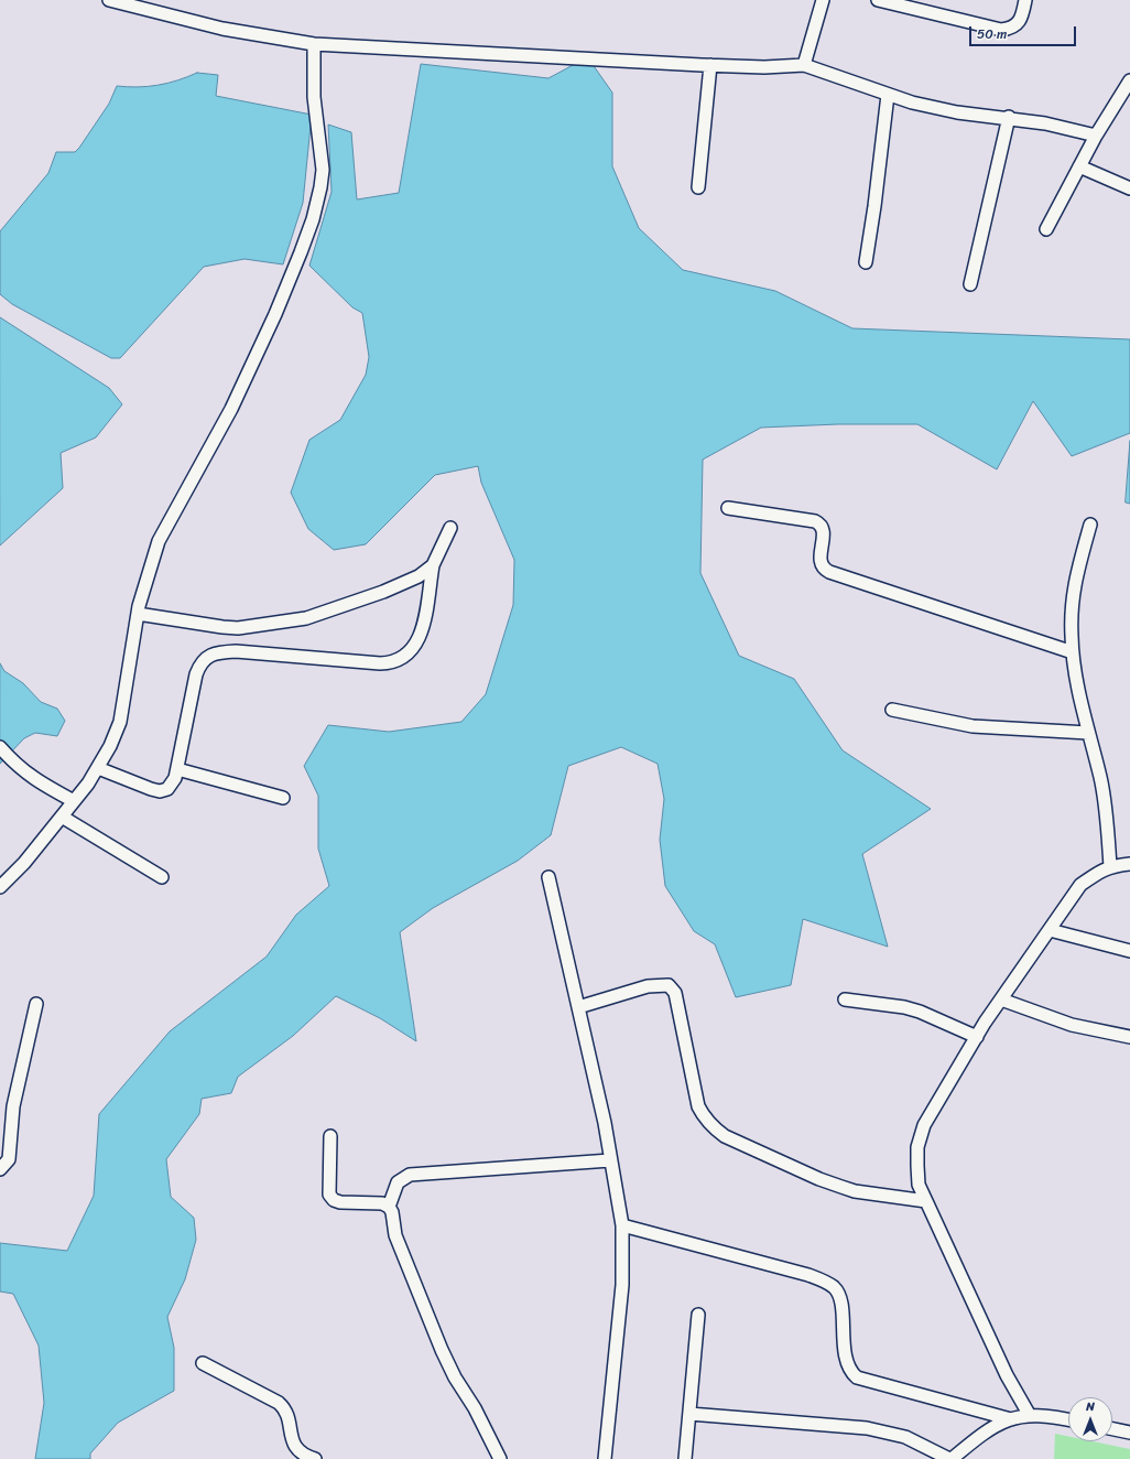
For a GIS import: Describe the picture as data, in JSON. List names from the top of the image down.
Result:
{
  "scale_bar": "50 m",
  "north": "top"
}
